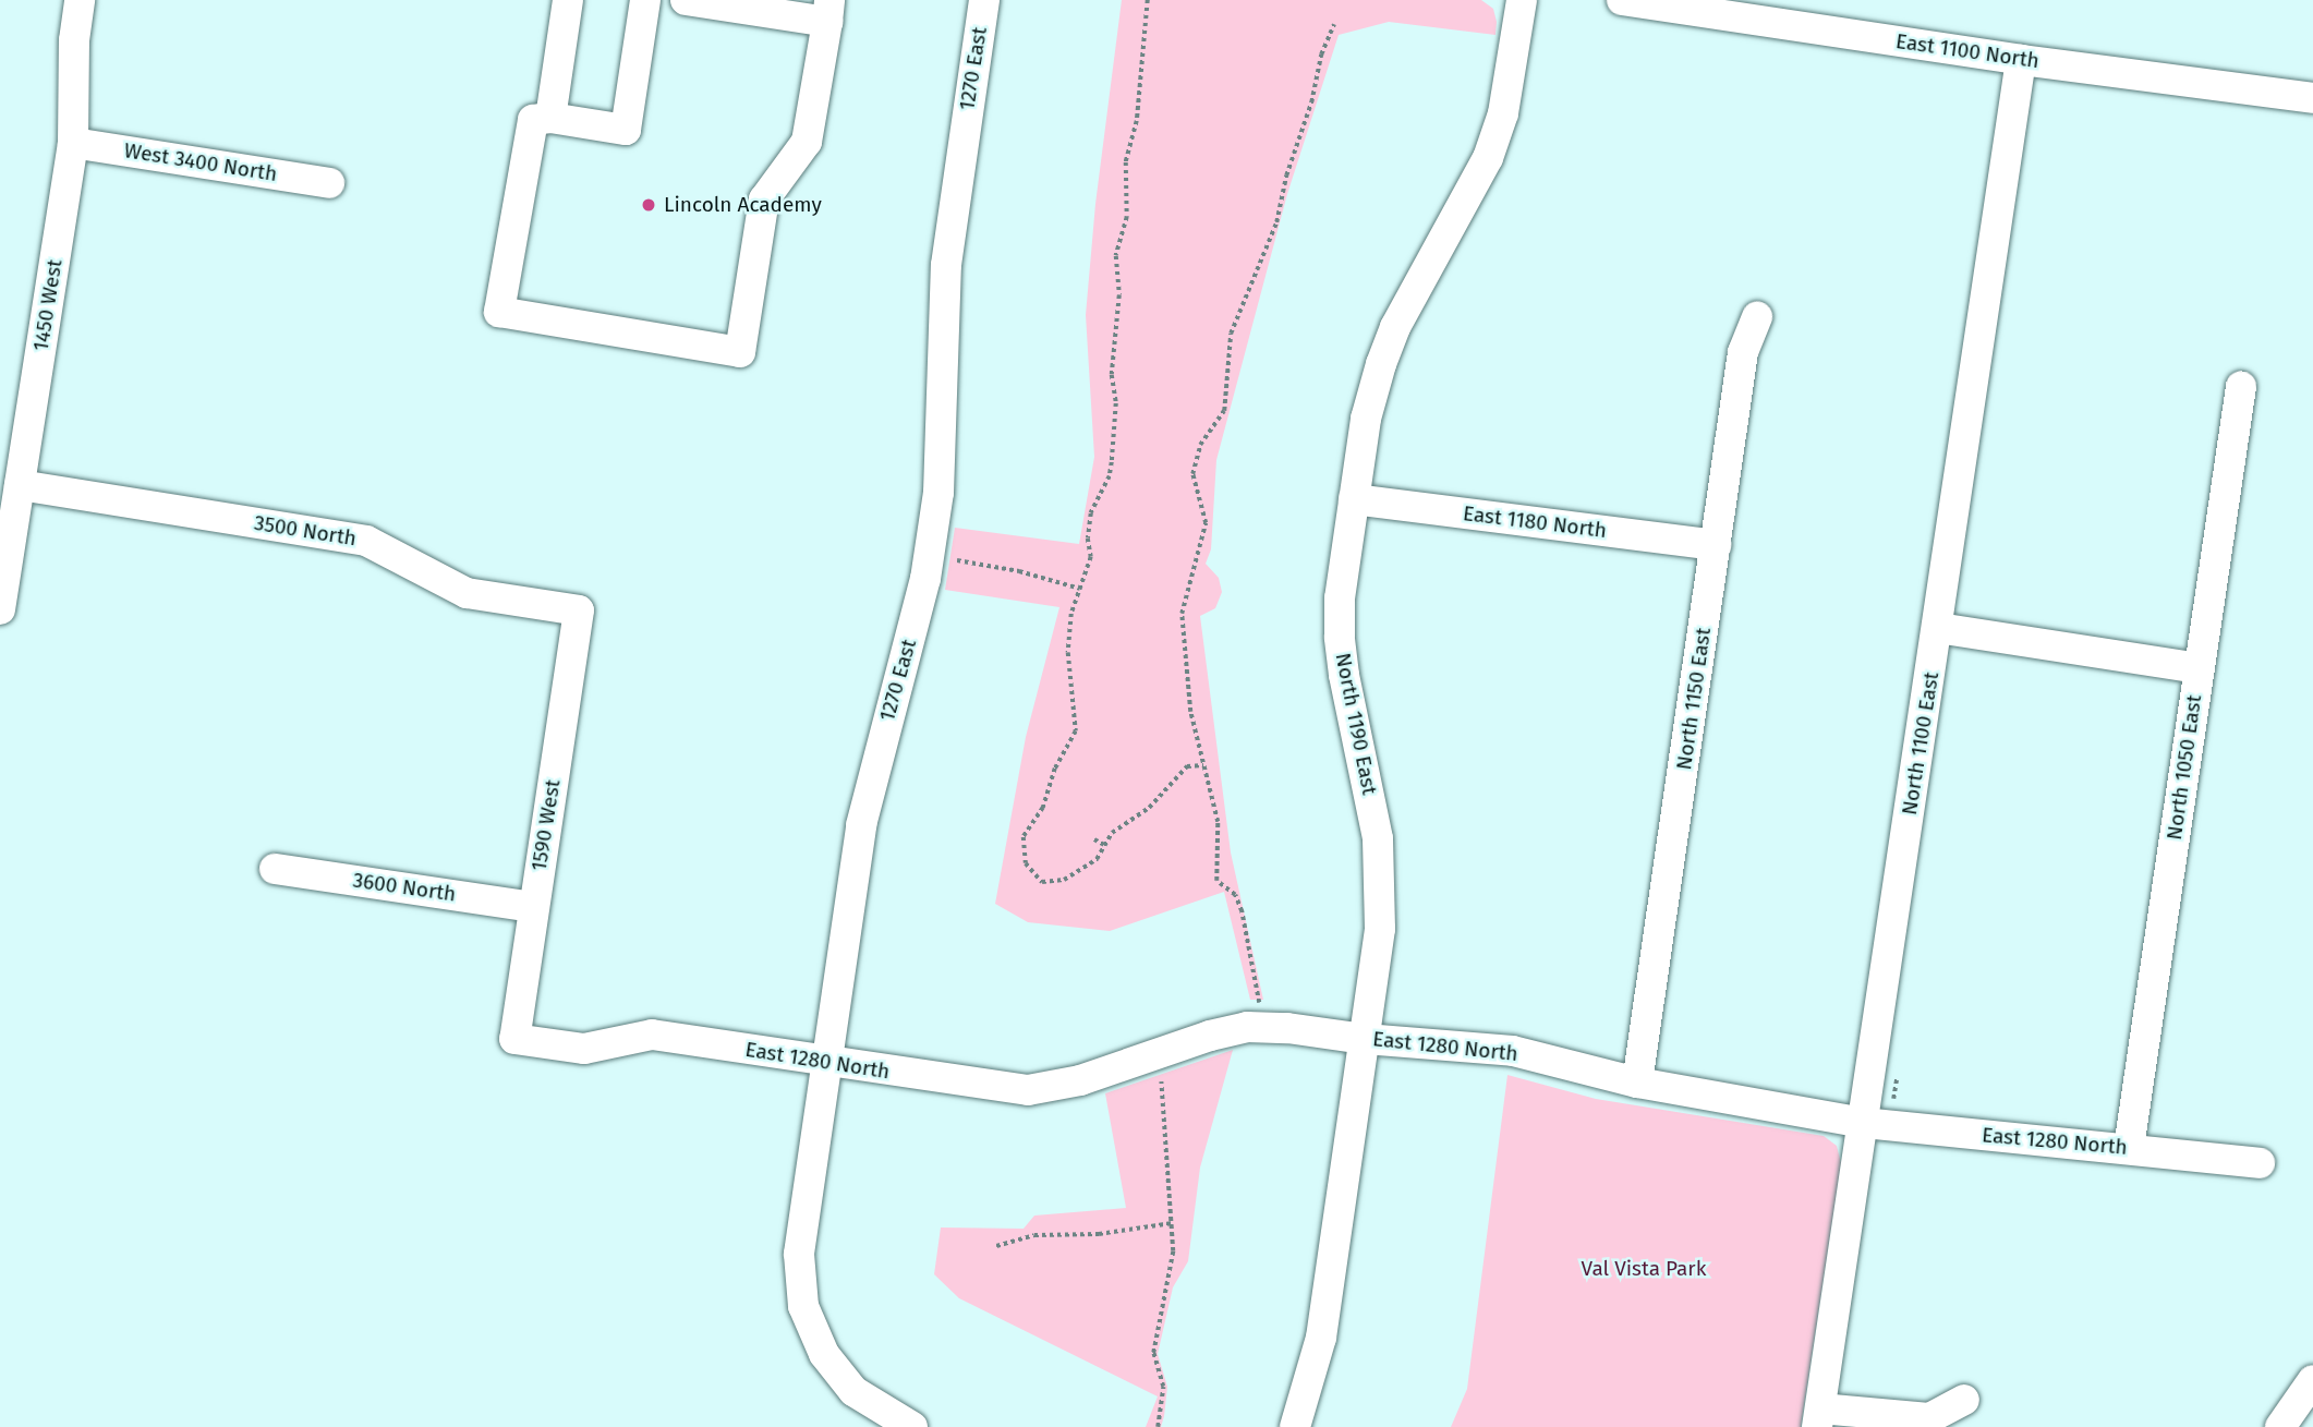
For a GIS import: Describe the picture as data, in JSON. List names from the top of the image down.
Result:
{
  "streets": {
    "street": [
      "East 1100 North",
      "1270 East",
      "West 3400 North",
      "1450 West",
      "East 1180 North",
      "3500 North",
      "North 1150 East",
      "North 1190 East",
      "North 1100 East",
      "North 1050 East",
      "1590 West",
      "3600 North",
      "East 1280 North"
    ]
  },
  "crossings": [
    ["East 1100 North", "North 1100 East"],
    ["1270 East", "East 1280 North"],
    ["West 3400 North", "1450 West"],
    ["1450 West", "3500 North"],
    ["East 1180 North", "North 1150 East"],
    ["East 1180 North", "North 1190 East"],
    ["3500 North", "1590 West"],
    ["North 1150 East", "East 1280 North"],
    ["North 1190 East", "East 1280 North"],
    ["North 1100 East", "East 1280 North"],
    ["North 1050 East", "East 1280 North"],
    ["1590 West", "3600 North"],
    ["1590 West", "East 1280 North"]
  ],
  "parks": ["Val Vista Park"],
  "places": ["Lincoln Academy"]
}
